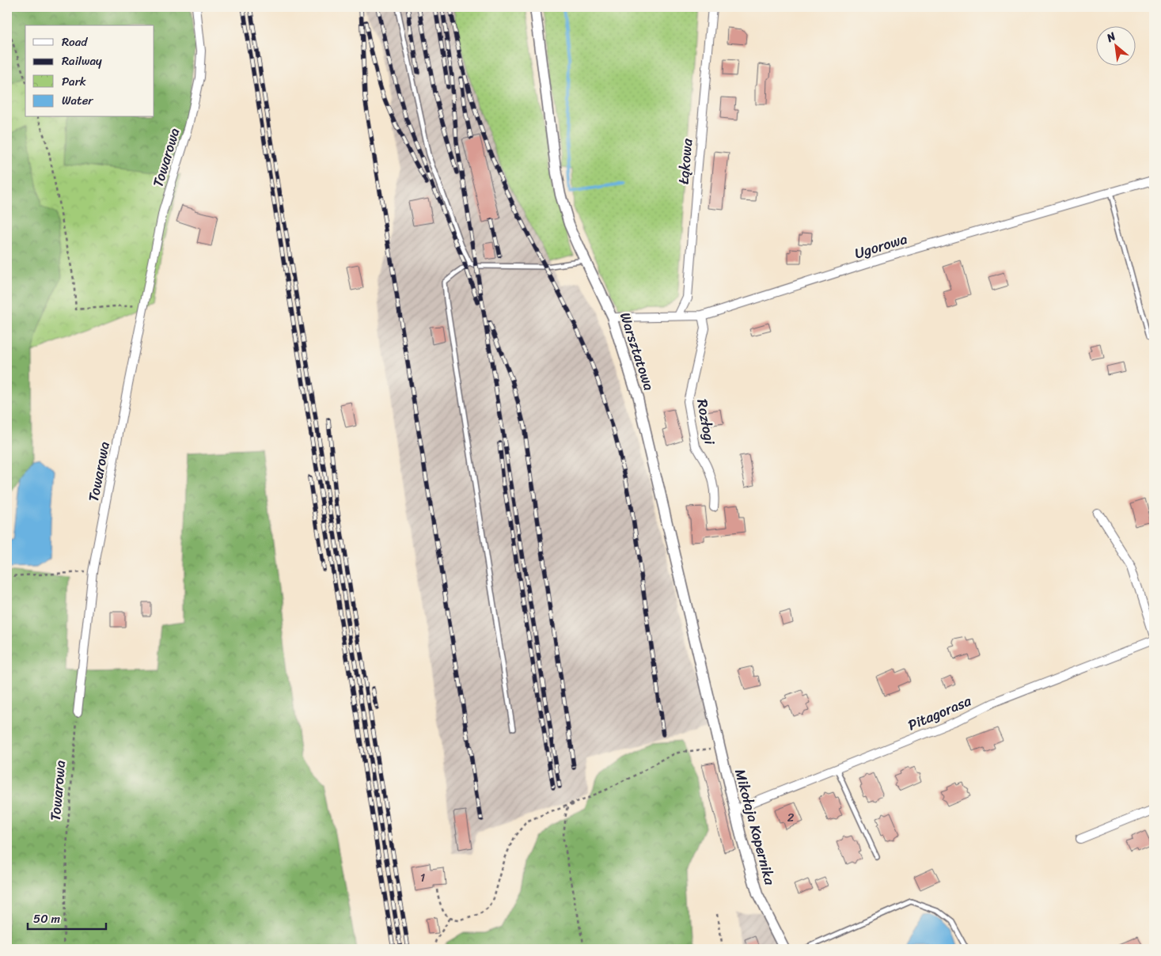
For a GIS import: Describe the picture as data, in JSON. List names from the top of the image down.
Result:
{
  "streets": {
    "street": [
      "Towarowa",
      "Łąkowa",
      "Ugorowa",
      "Warsztatowa",
      "Rozłogi",
      "Pitagorasa",
      "Mikołaja Kopernika"
    ]
  },
  "crossings": [
    ["Łąkowa", "Ugorowa"],
    ["Ugorowa", "Warsztatowa"],
    ["Ugorowa", "Rozłogi"],
    ["Warsztatowa", "Mikołaja Kopernika"],
    ["Pitagorasa", "Mikołaja Kopernika"]
  ],
  "house_numbers": ["2", "1"],
  "legend": [
    "Road",
    "Railway",
    "Park",
    "Water"
  ],
  "scale_bar": "50 m",
  "north": "top left"
}
